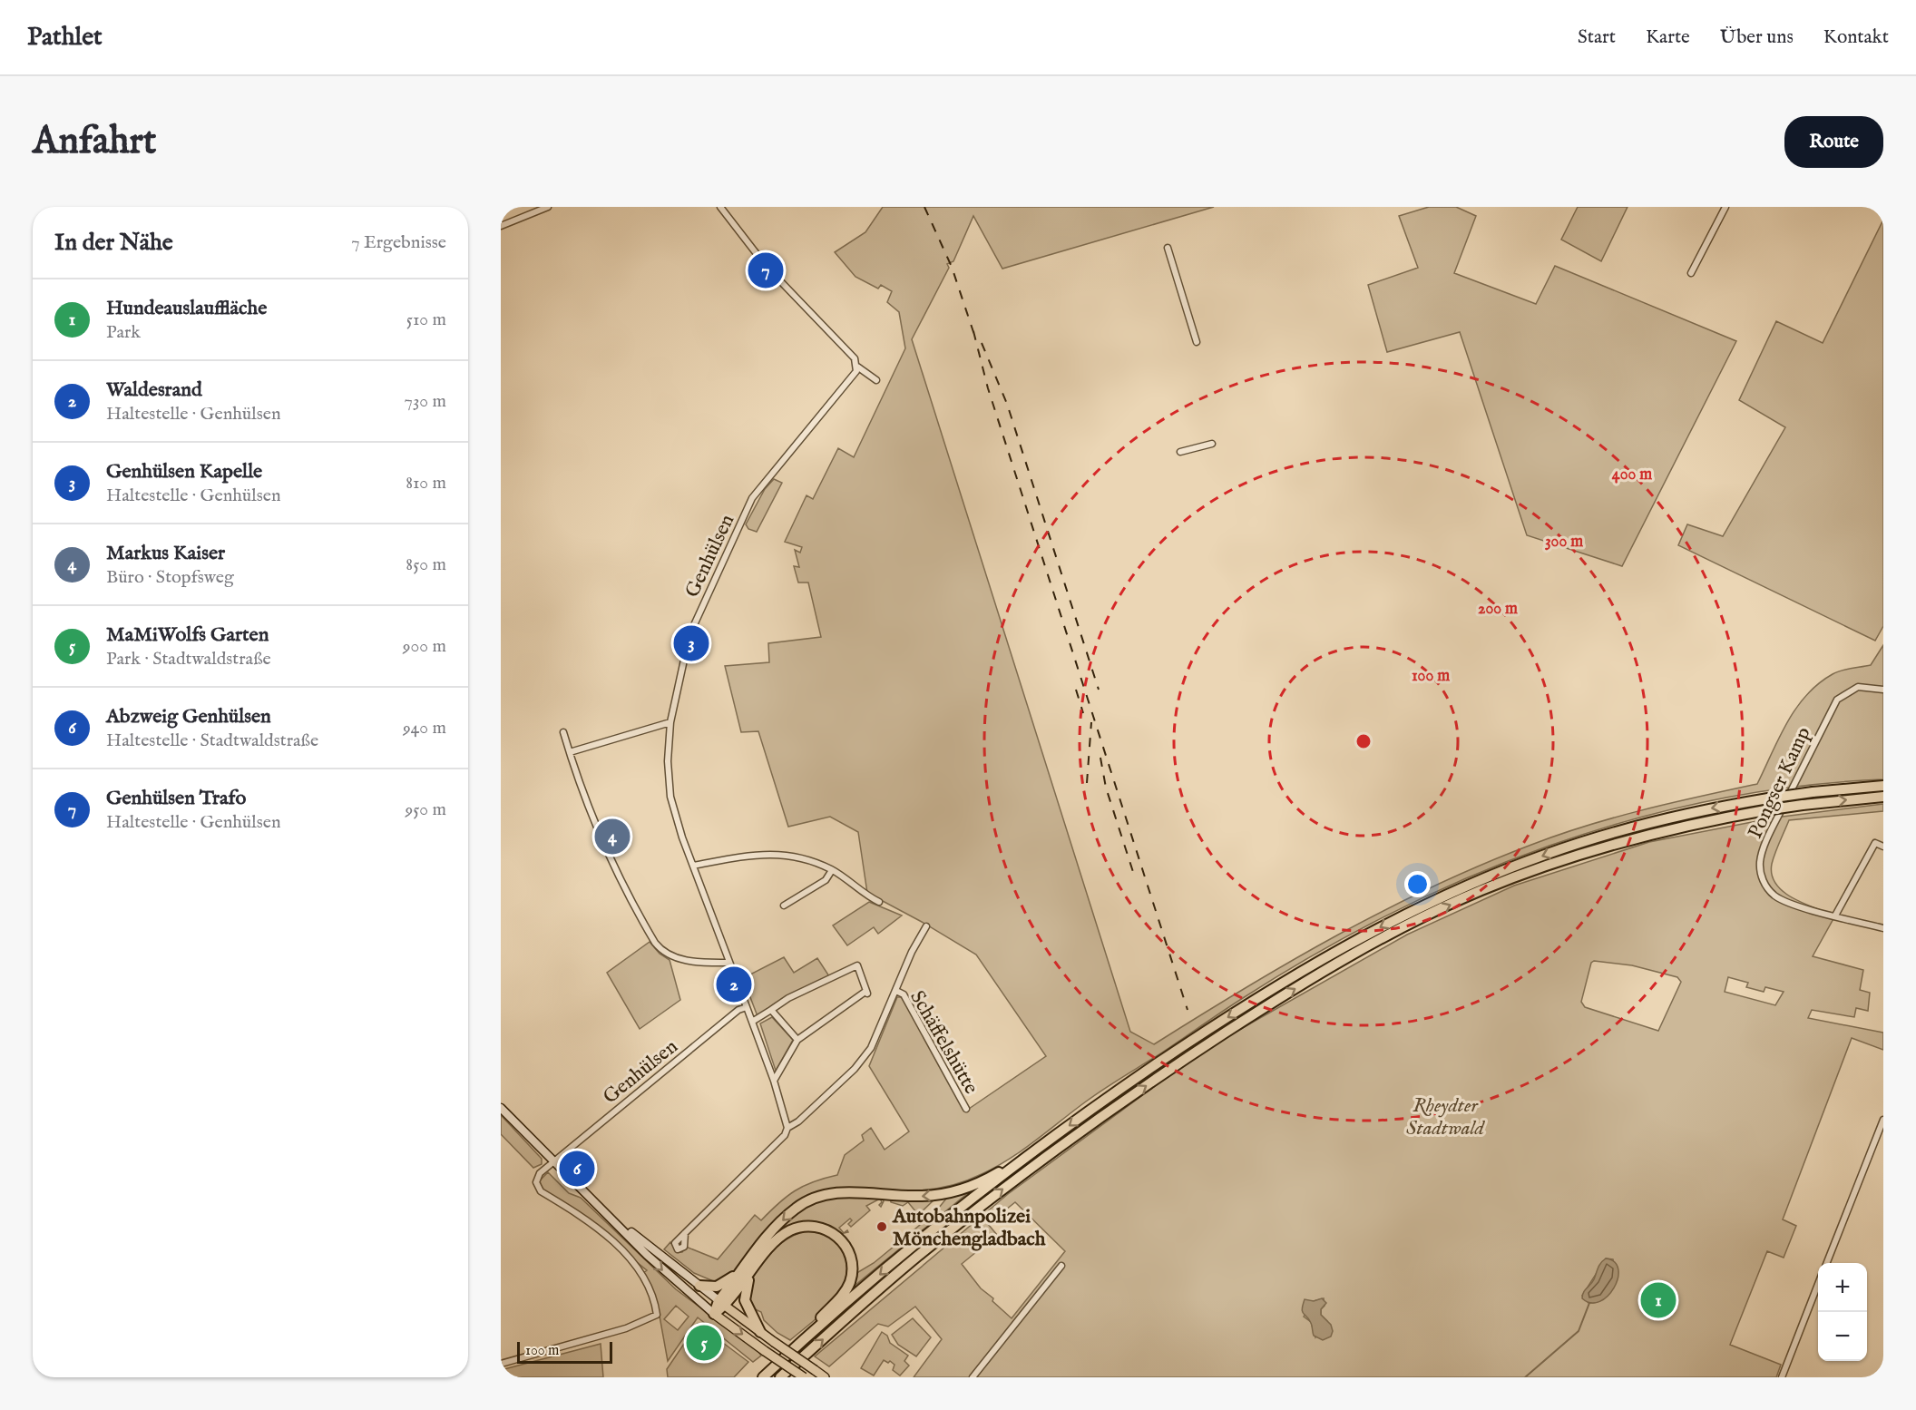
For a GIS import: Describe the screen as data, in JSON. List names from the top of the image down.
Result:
{
  "streets": {
    "street": ["Genhülsen", "Pongser Kamp", "Schäffelshütte"]
  },
  "crossings": [
    ["Genhülsen", "Schäffelshütte"]
  ],
  "parks": ["Rheydter Stadtwald"],
  "places": ["Autobahnpolizei Mönchengladbach"],
  "scale_bar": "100 m",
  "page": {
    "header": "Pathlet",
    "nav": [
      "Start",
      "Karte",
      "Über uns",
      "Kontakt"
    ],
    "buttons": "Route",
    "title": "Anfahrt",
    "heading": ["In der Nähe", "7 Ergebnisse"],
    "pins": [
      "7",
      "3",
      "4",
      "2",
      "6",
      "1",
      "5"
    ],
    "list": [
      {
        "mark": "1",
        "name": "Hundeauslauffläche",
        "note": "Park",
        "value": "510 m"
      },
      {
        "mark": "2",
        "name": "Waldesrand",
        "note": "Haltestelle · Genhülsen",
        "value": "730 m"
      },
      {
        "mark": "3",
        "name": "Genhülsen Kapelle",
        "note": "Haltestelle · Genhülsen",
        "value": "810 m"
      },
      {
        "mark": "4",
        "name": "Markus Kaiser",
        "note": "Büro · Stopfsweg",
        "value": "850 m"
      },
      {
        "mark": "5",
        "name": "MaMiWolfs Garten",
        "note": "Park · Stadtwaldstraße",
        "value": "900 m"
      },
      {
        "mark": "6",
        "name": "Abzweig Genhülsen",
        "note": "Haltestelle · Stadtwaldstraße",
        "value": "940 m"
      },
      {
        "mark": "7",
        "name": "Genhülsen Trafo",
        "note": "Haltestelle · Genhülsen",
        "value": "950 m"
      }
    ],
    "map_buttons": ["+", "−"],
    "scale": "100 m"
  },
  "rings": [
    "400 m",
    "300 m",
    "200 m",
    "100 m"
  ]
}
